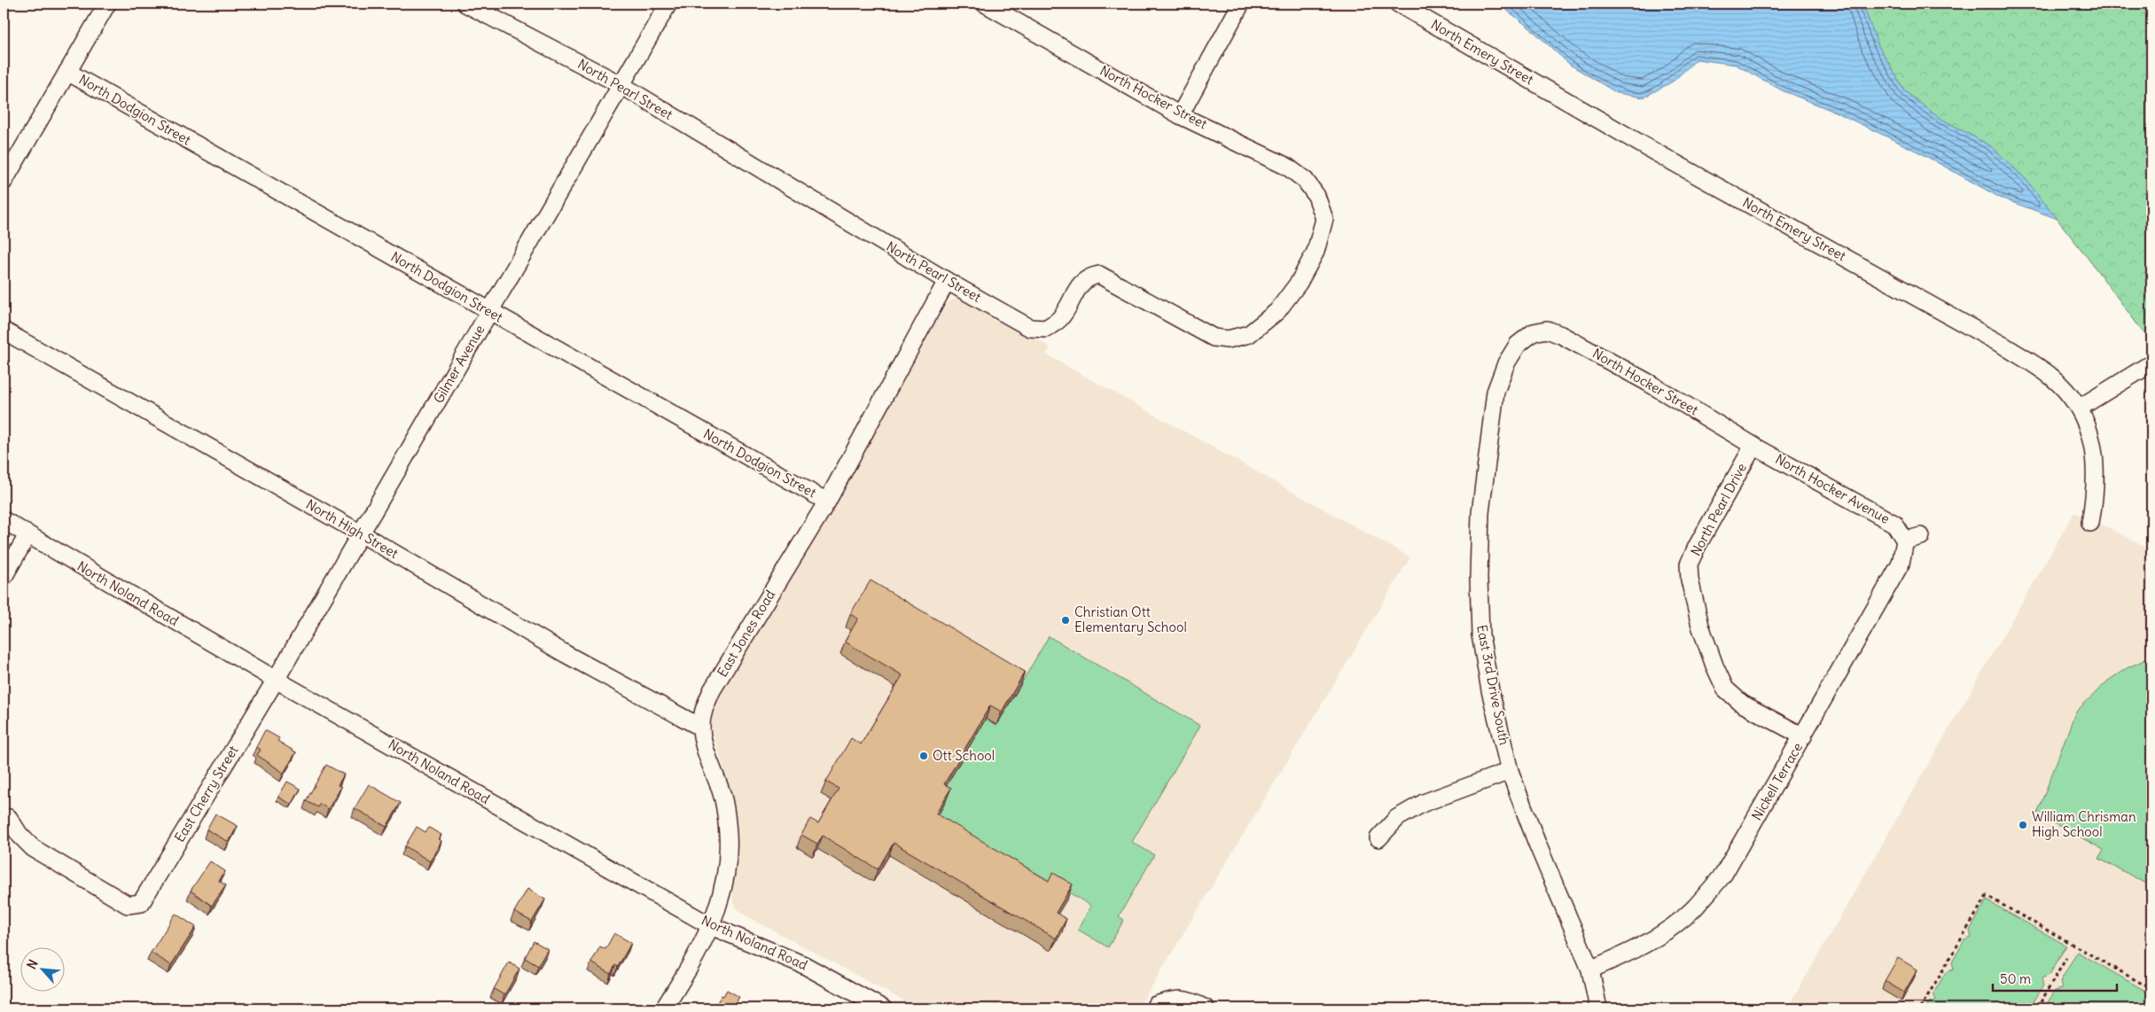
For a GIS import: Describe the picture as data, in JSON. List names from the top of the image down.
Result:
{
  "streets": {
    "street": [
      "North Emery Street",
      "North Pearl Street",
      "North Hocker Street",
      "North Dodgion Street",
      "Gilmer Avenue",
      "North Hocker Avenue",
      "North Pearl Drive",
      "North High Street",
      "North Noland Road",
      "East Jones Road",
      "East 3rd Drive South",
      "Nickell Terrace",
      "East Cherry Street"
    ]
  },
  "crossings": [
    ["North Pearl Street", "North Hocker Street"],
    ["North Pearl Street", "Gilmer Avenue"],
    ["North Pearl Street", "East Jones Road"],
    ["North Hocker Street", "North Hocker Avenue"],
    ["North Hocker Street", "North Pearl Drive"],
    ["North Hocker Street", "East 3rd Drive South"],
    ["North Dodgion Street", "Gilmer Avenue"],
    ["North Dodgion Street", "East Jones Road"],
    ["Gilmer Avenue", "North High Street"],
    ["Gilmer Avenue", "North Noland Road"],
    ["Gilmer Avenue", "East Cherry Street"],
    ["North Hocker Avenue", "North Pearl Drive"],
    ["North Hocker Avenue", "Nickell Terrace"],
    ["North Pearl Drive", "Nickell Terrace"],
    ["North High Street", "East Jones Road"],
    ["North Noland Road", "East Jones Road"],
    ["North Noland Road", "East Cherry Street"],
    ["East 3rd Drive South", "Nickell Terrace"]
  ],
  "places": ["Christian Ott Elementary School", "Ott School", "William Chrisman High School"],
  "scale_bar": "50 m",
  "north": "top left"
}
